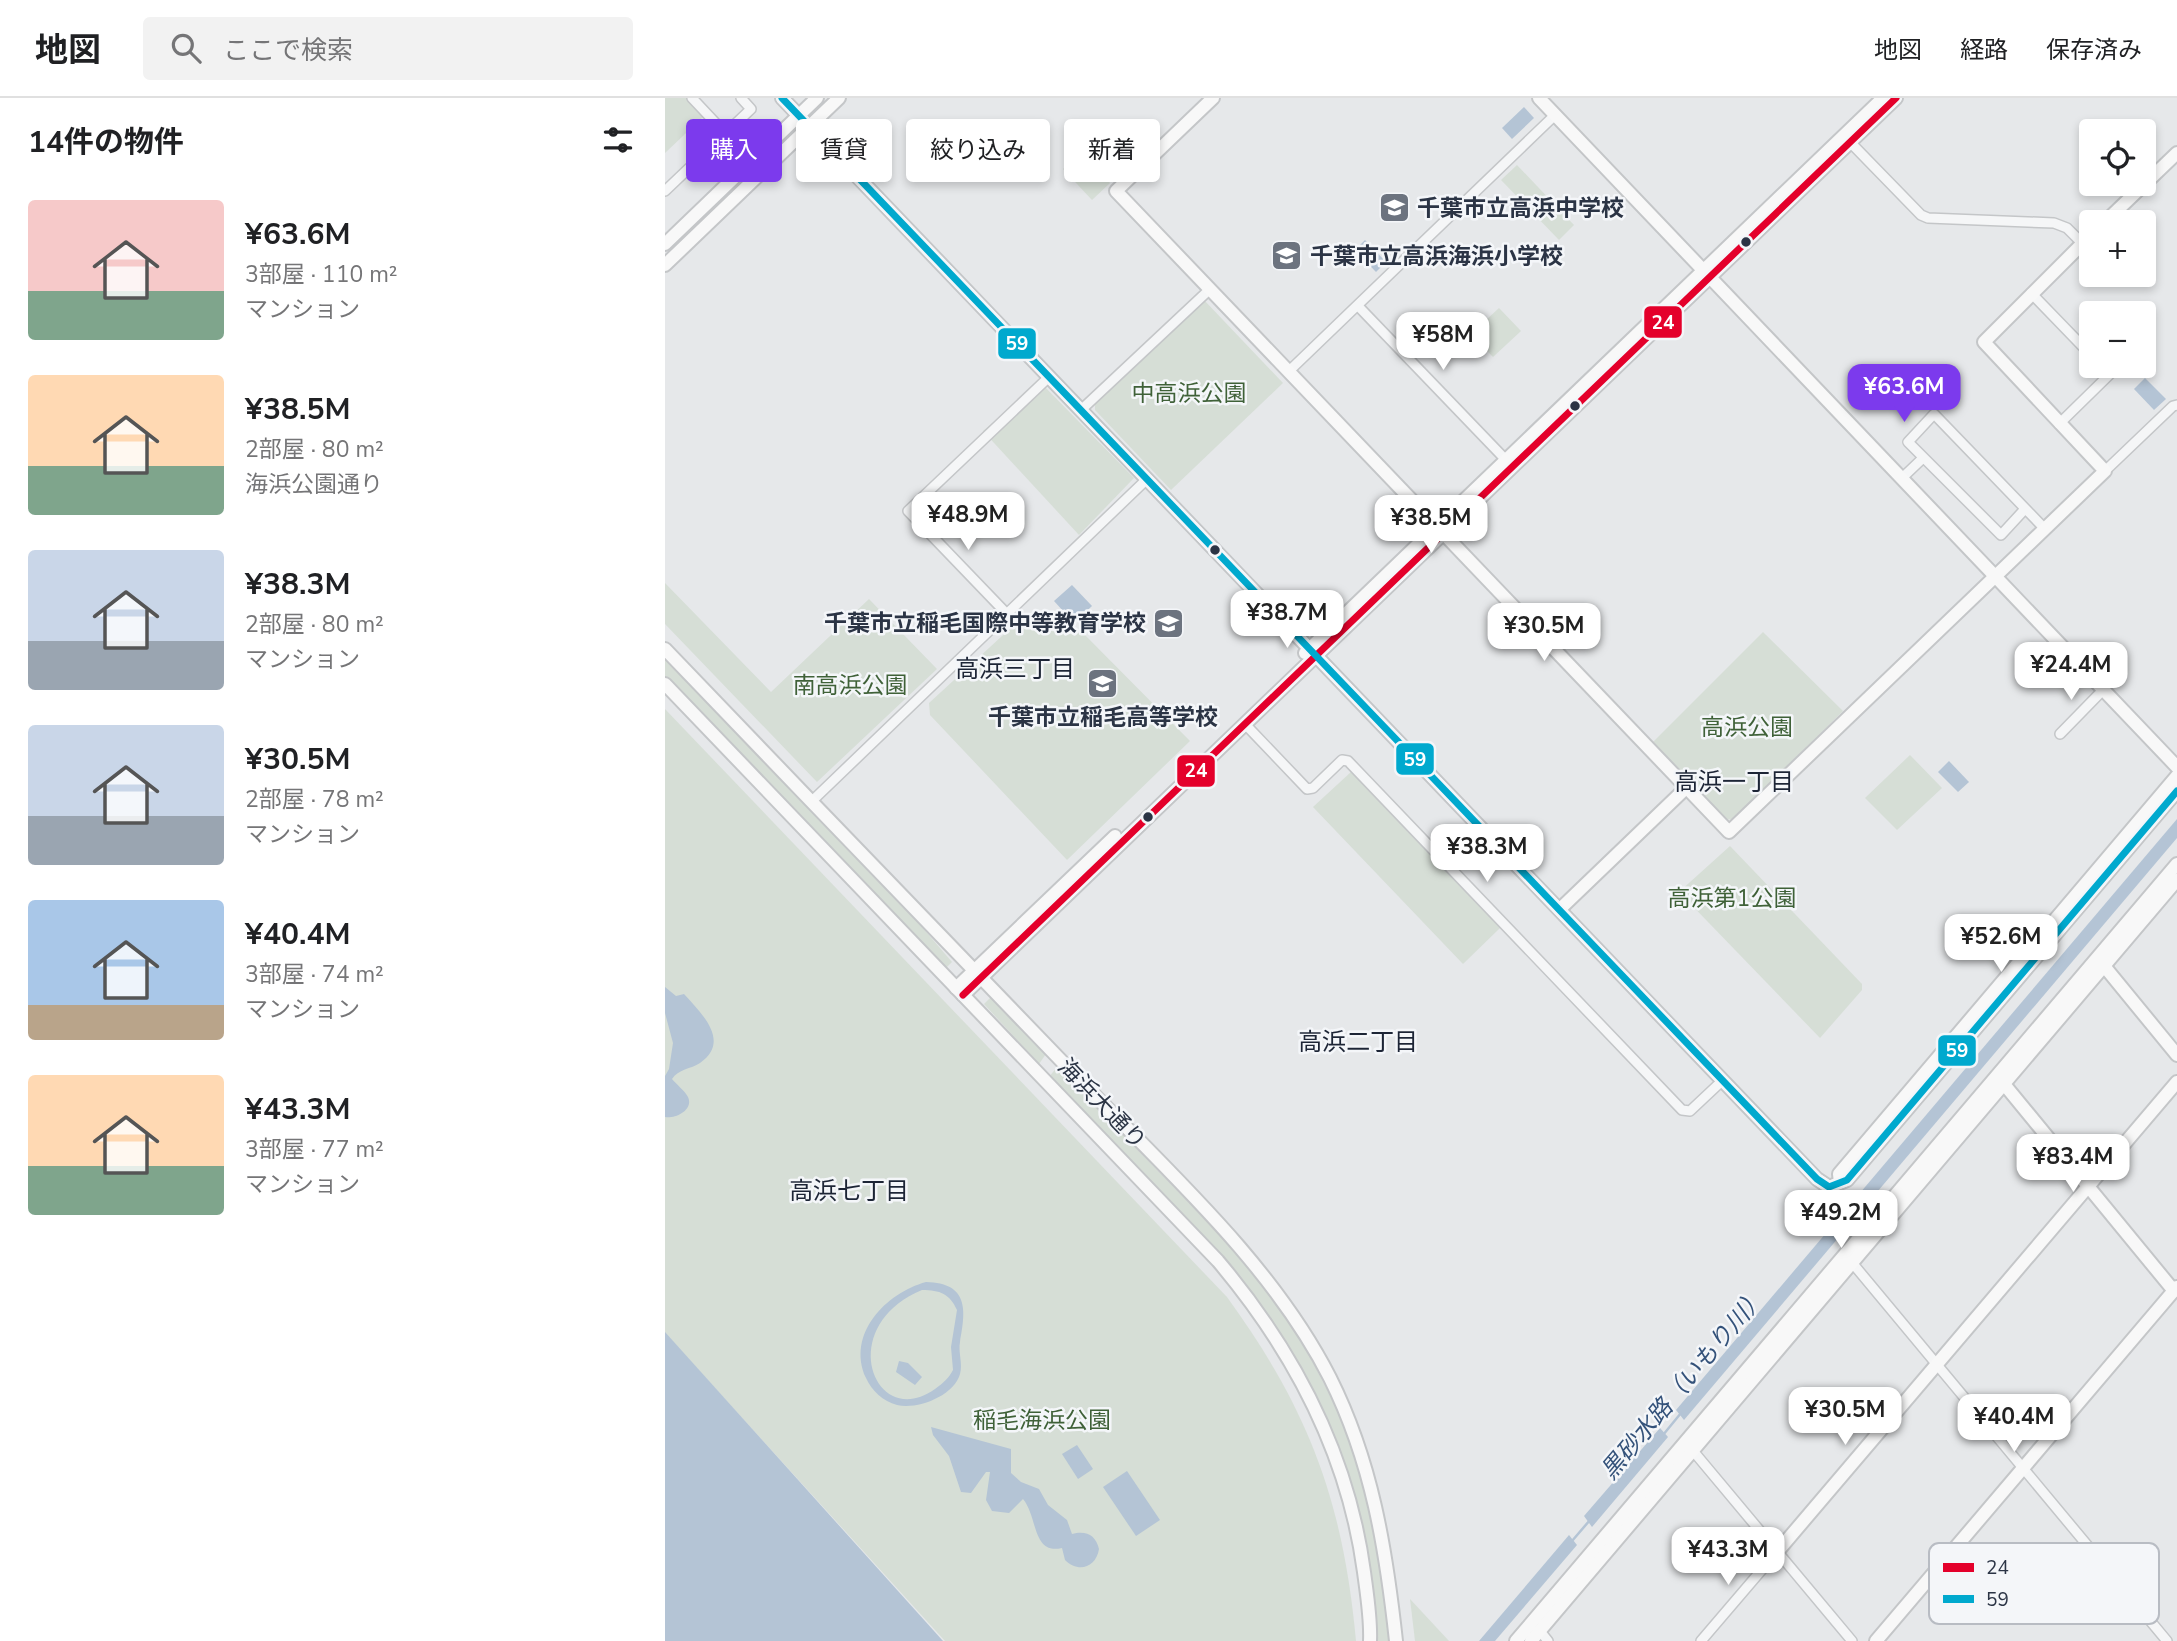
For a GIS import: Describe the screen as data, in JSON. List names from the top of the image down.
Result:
{
  "streets": {
    "street": ["海浜大通り"]
  },
  "districts": [
    "高浜三丁目",
    "高浜一丁目",
    "高浜二丁目",
    "高浜七丁目"
  ],
  "water": ["黒砂水路（いもり川）"],
  "parks": [
    "中高浜公園",
    "南高浜公園",
    "高浜公園",
    "高浜第1公園",
    "稲毛海浜公園"
  ],
  "places": {
    "school or university": [
      "千葉市立高浜中学校",
      "千葉市立高浜海浜小学校",
      "千葉市立稲毛国際中等教育学校",
      "千葉市立稲毛高等学校"
    ]
  },
  "lines": ["transit line 24", "transit line 59"],
  "legend": ["24", "59"],
  "page": {
    "header": "地図",
    "search": "ここで検索",
    "nav": ["地図", "経路", "保存済み"],
    "heading": "14件の物件",
    "map_buttons": ["+", "−"],
    "chip": [
      "購入",
      "賃貸",
      "絞り込み",
      "新着"
    ],
    "list": [
      {
        "name": "¥63.6M",
        "note": "3部屋 · 110 m² · マンション"
      },
      {
        "name": "¥38.5M",
        "note": "2部屋 · 80 m² · 海浜公園通り"
      },
      {
        "name": "¥38.3M",
        "note": "2部屋 · 80 m² · マンション"
      },
      {
        "name": "¥30.5M",
        "note": "2部屋 · 78 m² · マンション"
      },
      {
        "name": "¥40.4M",
        "note": "3部屋 · 74 m² · マンション"
      },
      {
        "name": "¥43.3M",
        "note": "3部屋 · 77 m² · マンション"
      }
    ],
    "price": [
      "¥58M",
      "¥63.6M",
      "¥48.9M",
      "¥38.5M",
      "¥38.7M",
      "¥30.5M",
      "¥24.4M",
      "¥38.3M",
      "¥52.6M",
      "¥83.4M",
      "¥49.2M",
      "¥30.5M",
      "¥40.4M",
      "¥43.3M"
    ]
  }
}
